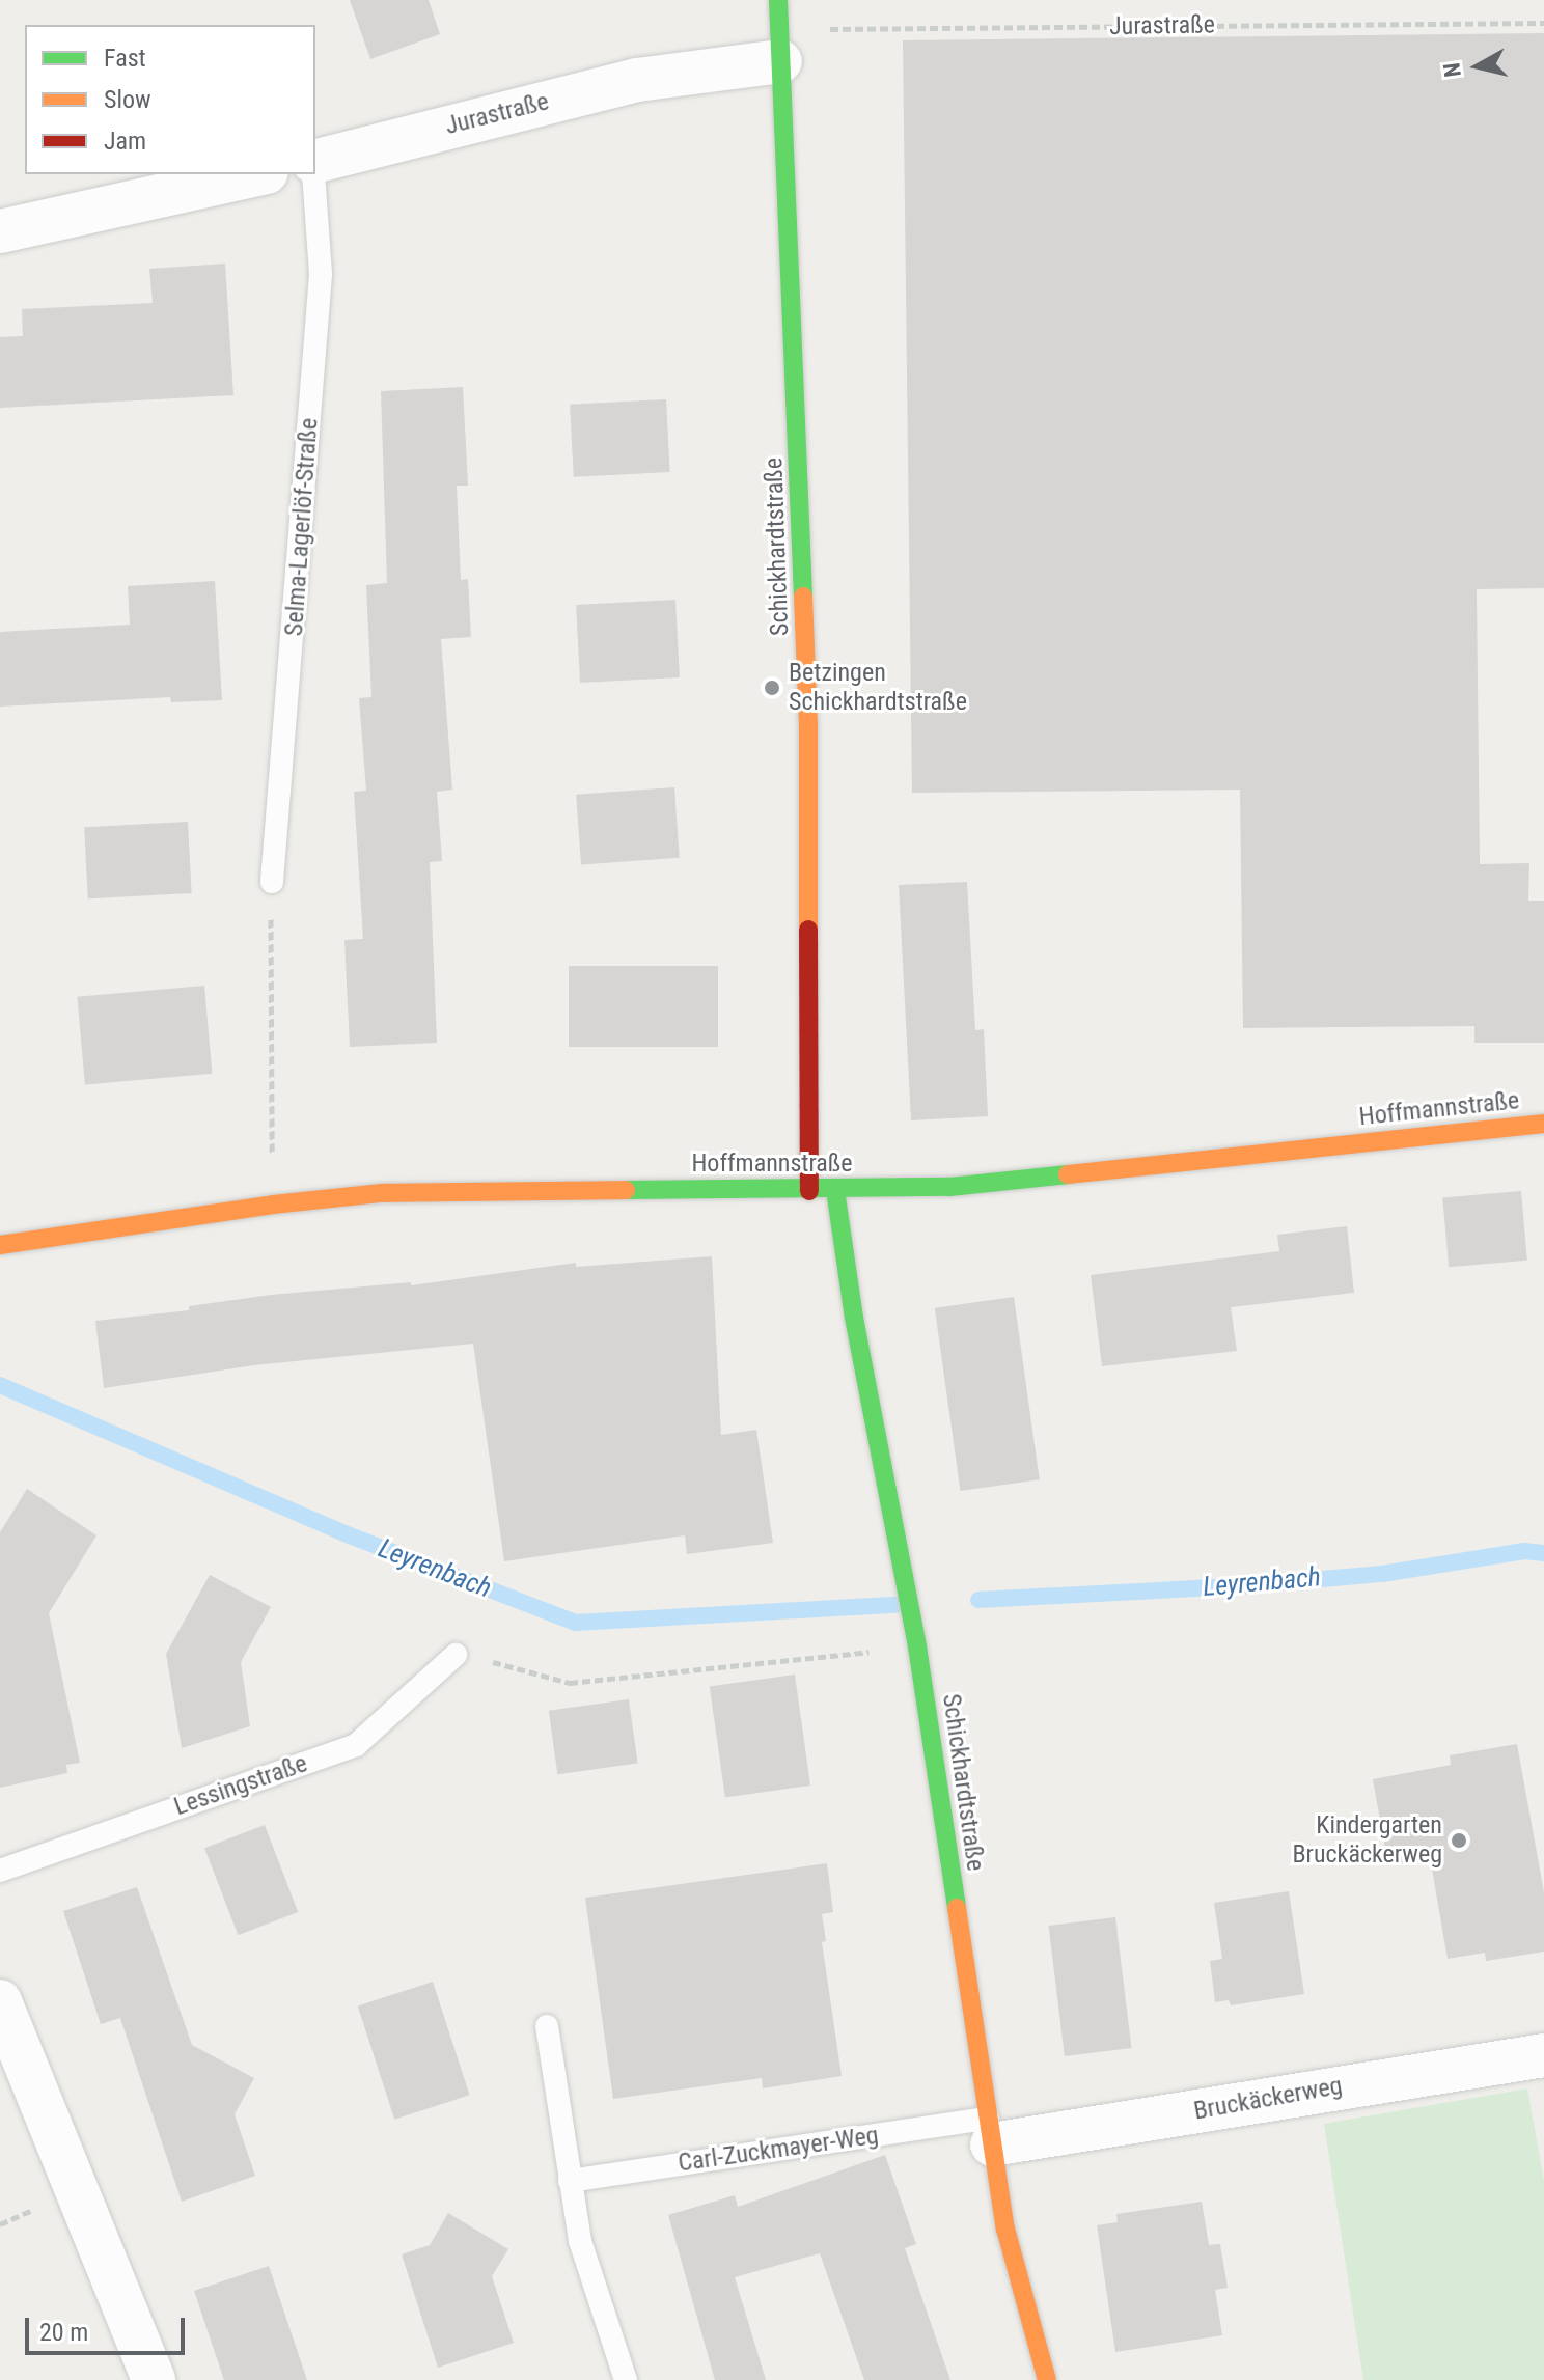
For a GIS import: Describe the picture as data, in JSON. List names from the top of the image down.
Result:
{
  "streets": {
    "street": [
      "Jurastraße",
      "Schickhardtstraße",
      "Hoffmannstraße",
      "Bruckäckerweg"
    ],
    "lane": ["Selma-Lagerlöf-Straße", "Lessingstraße", "Carl-Zuckmayer-Weg"]
  },
  "crossings": [
    ["Jurastraße", "Schickhardtstraße"],
    ["Schickhardtstraße", "Hoffmannstraße"],
    ["Schickhardtstraße", "Bruckäckerweg"],
    ["Schickhardtstraße", "Carl-Zuckmayer-Weg"],
    ["Bruckäckerweg", "Carl-Zuckmayer-Weg"]
  ],
  "water": ["Leyrenbach"],
  "places": ["Betzingen Schickhardtstraße", "Kindergarten Bruckäckerweg"],
  "legend": ["Fast", "Slow", "Jam"],
  "scale_bar": "20 m",
  "north": "left"
}
